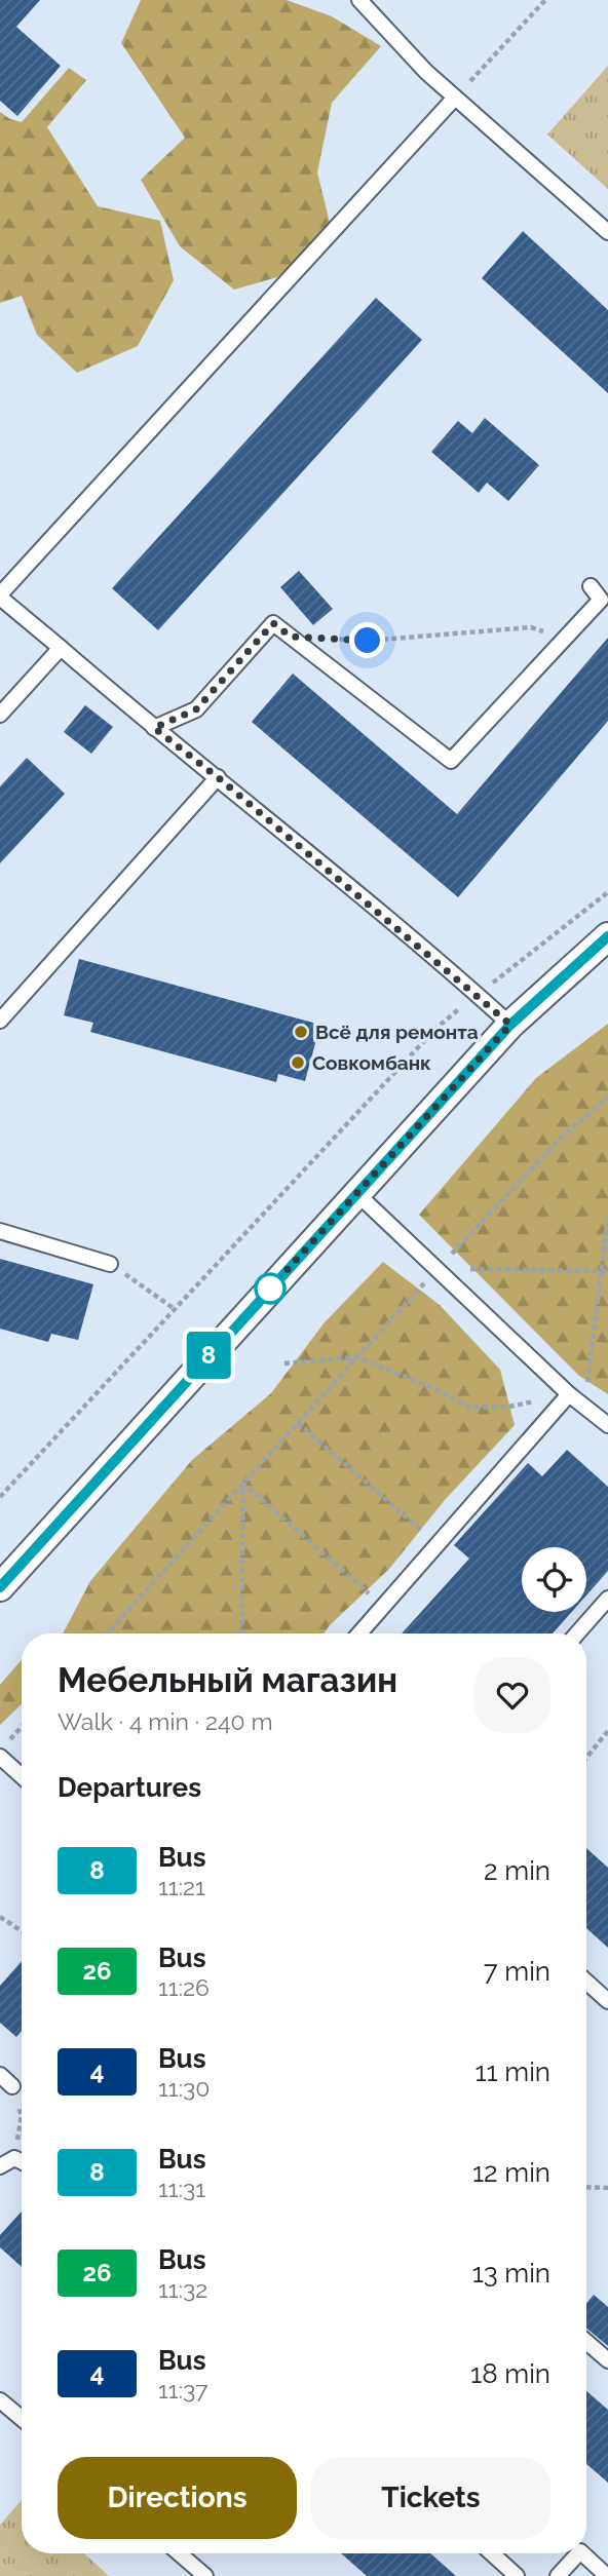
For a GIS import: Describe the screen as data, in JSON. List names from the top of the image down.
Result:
{
  "places": ["Всё для ремонта", "Совкомбанк"],
  "lines": ["bus line 8"],
  "page": {
    "on_map": "8",
    "heading": [
      ["Мебельный магазин", "Walk · 4 min · 240 m"],
      "Departures"
    ],
    "list": [
      {
        "mark": "8",
        "name": "Bus",
        "note": "11:21",
        "value": "2 min"
      },
      {
        "mark": "26",
        "name": "Bus",
        "note": "11:26",
        "value": "7 min"
      },
      {
        "mark": "4",
        "name": "Bus",
        "note": "11:30",
        "value": "11 min"
      },
      {
        "mark": "8",
        "name": "Bus",
        "note": "11:31",
        "value": "12 min"
      },
      {
        "mark": "26",
        "name": "Bus",
        "note": "11:32",
        "value": "13 min"
      },
      {
        "mark": "4",
        "name": "Bus",
        "note": "11:37",
        "value": "18 min"
      }
    ],
    "buttons": ["Directions", "Tickets"]
  }
}
